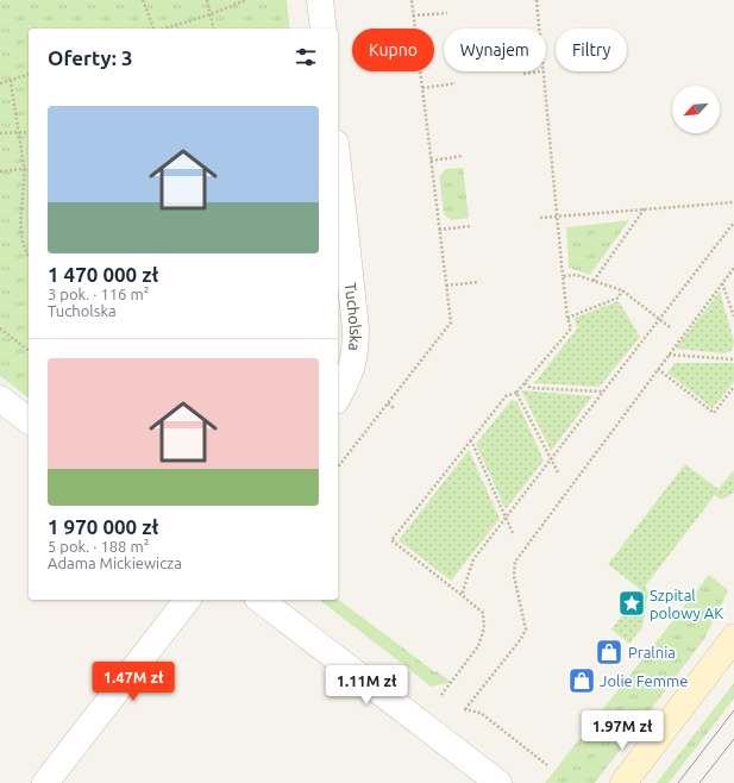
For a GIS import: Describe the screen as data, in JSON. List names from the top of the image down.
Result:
{
  "streets": {
    "street": ["Tucholska"]
  },
  "places": {
    "place": ["Szpital polowy AK"],
    "shop": ["Pralnia", "Jolie Femme"]
  },
  "north": "bottom left",
  "page": {
    "chip": ["Kupno", "Wynajem", "Filtry"],
    "heading": "Oferty: 3",
    "list": [
      {
        "name": "1 470 000 zł",
        "note": "3 pok. · 116 m² · Tucholska"
      },
      {
        "name": "1 970 000 zł",
        "note": "5 pok. · 188 m² · Adama Mickiewicza"
      }
    ],
    "price": ["1.47M zł", "1.11M zł", "1.97M zł"]
  }
}
